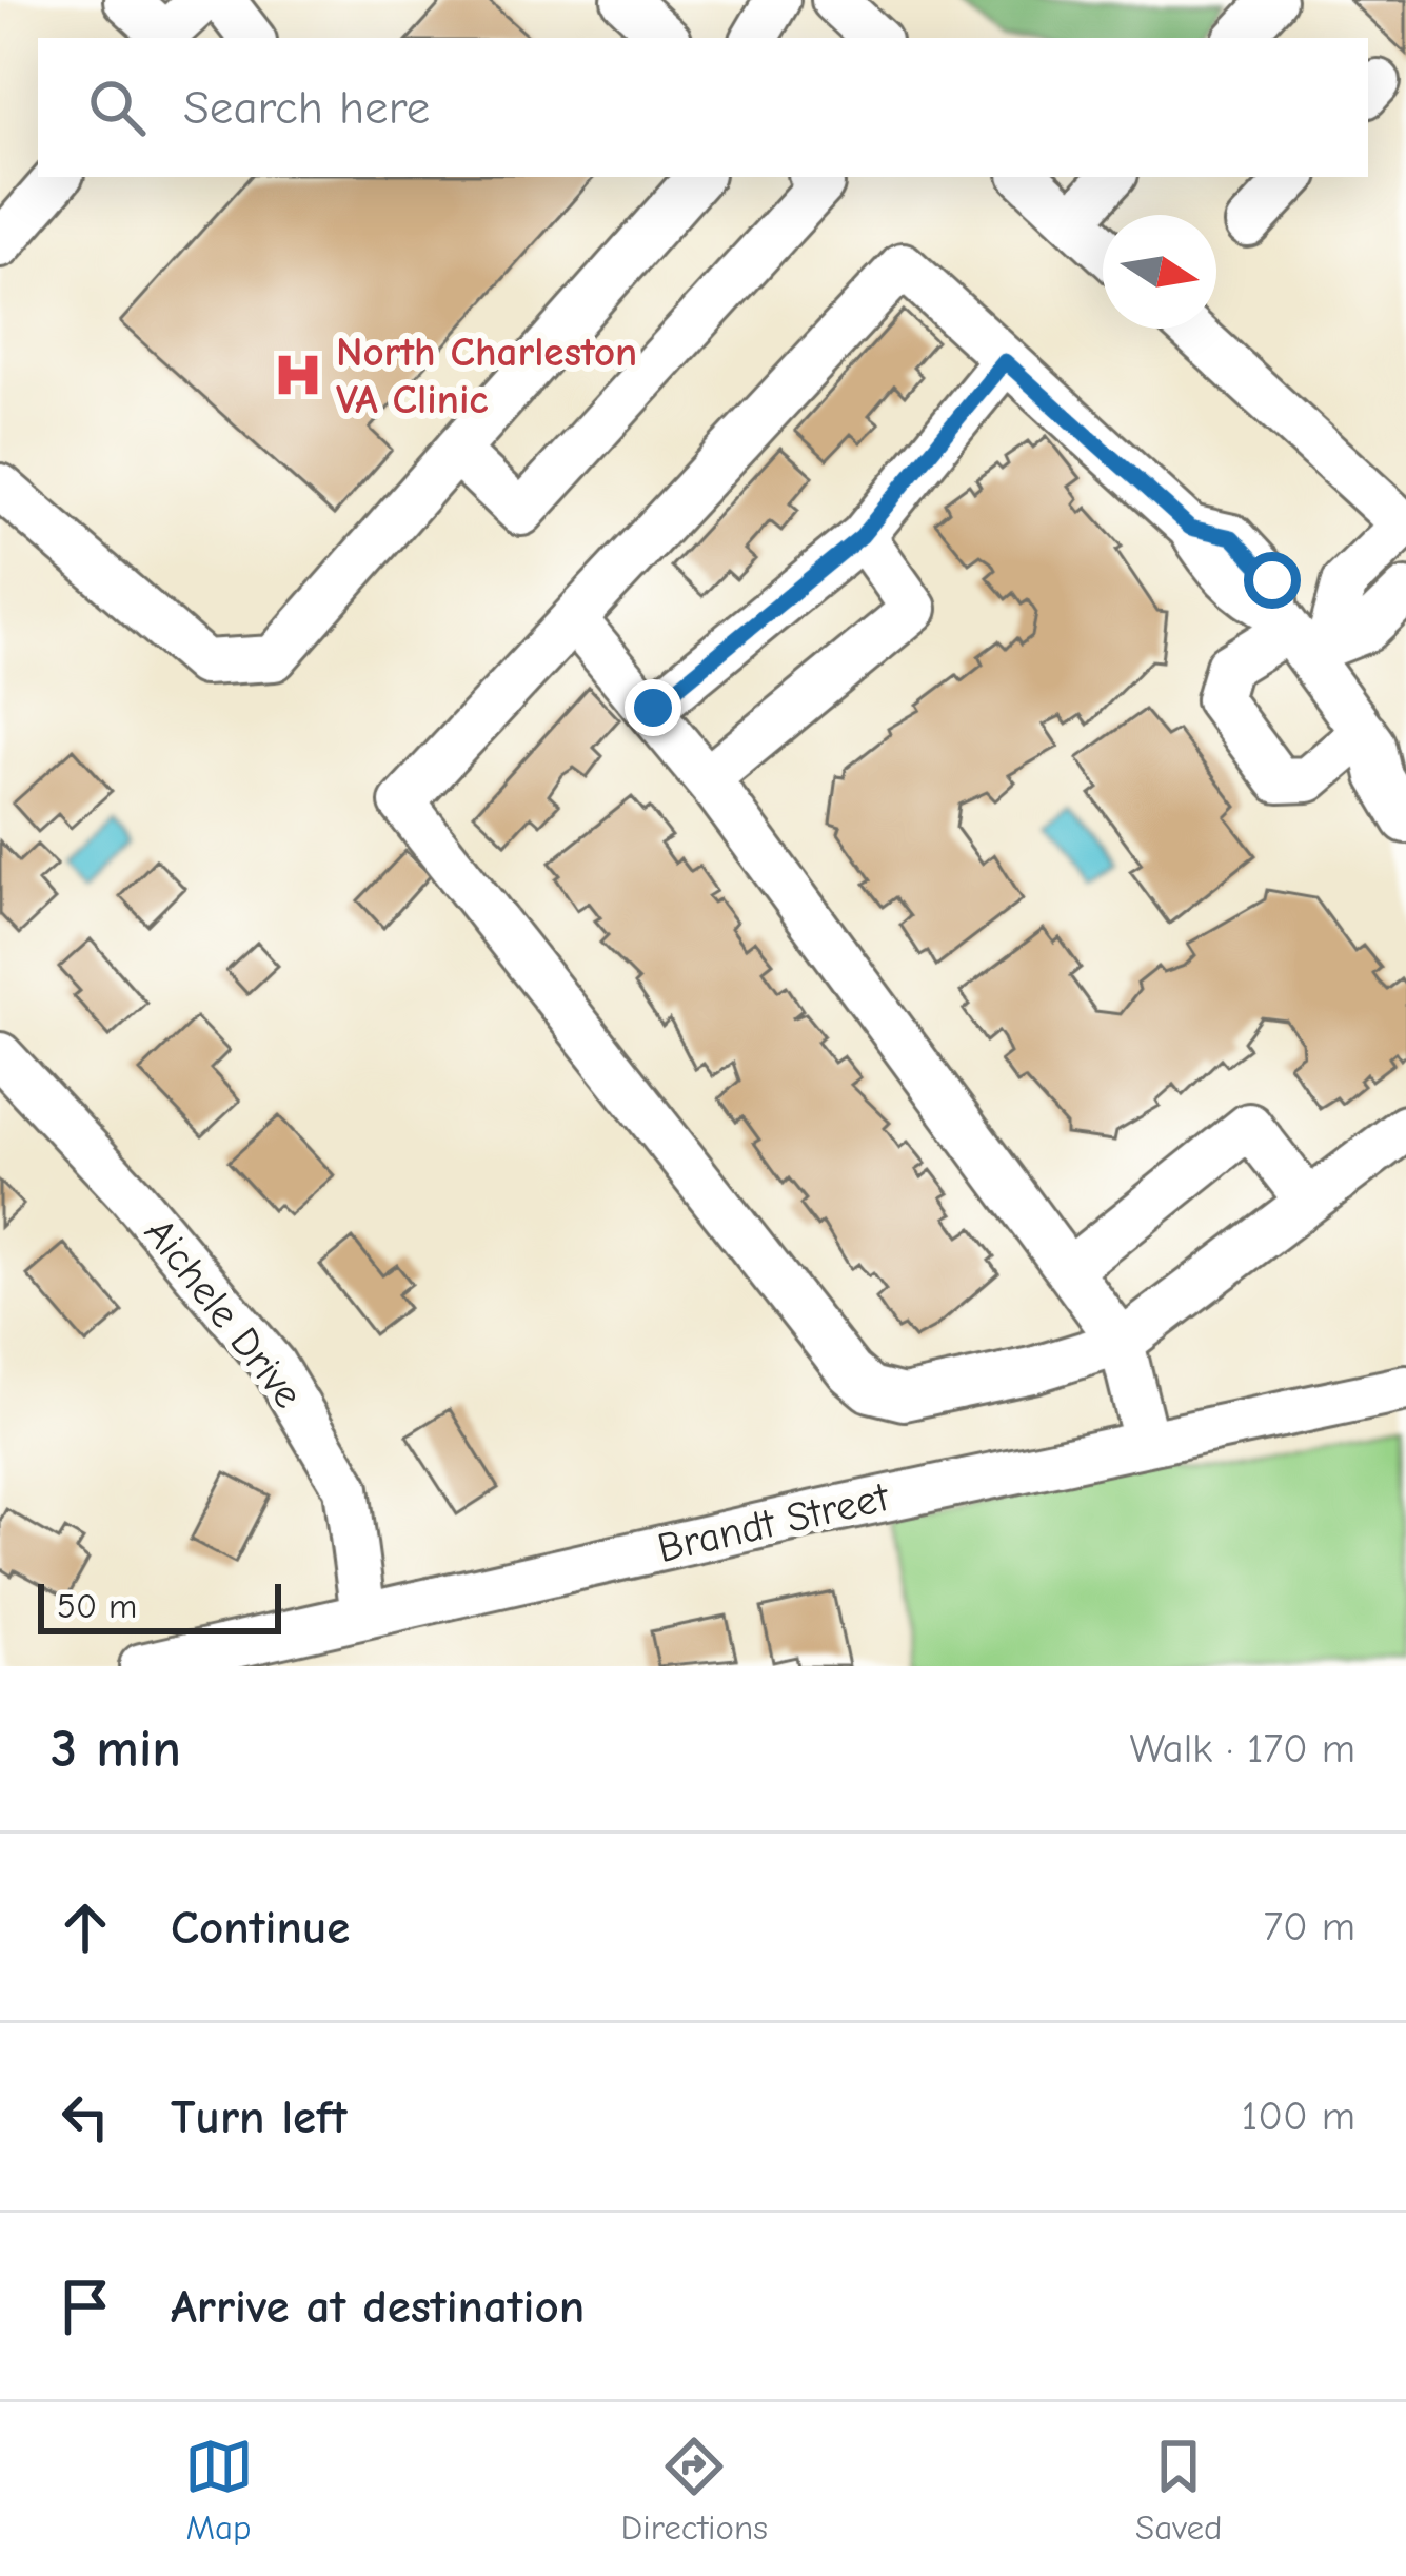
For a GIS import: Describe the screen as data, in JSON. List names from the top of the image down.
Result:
{
  "streets": {
    "street": ["Aichele Drive", "Brandt Street"]
  },
  "crossings": [
    ["Aichele Drive", "Brandt Street"]
  ],
  "places": {
    "hospital": ["North Charleston VA Clinic"]
  },
  "scale_bar": "50 m",
  "north": "right",
  "page": {
    "search": "Search here",
    "scale": "50 m",
    "heading": ["3 min", "Walk · 170 m"],
    "list": [
      ["Continue", "70 m"],
      ["Turn left", "100 m"],
      "Arrive at destination"
    ],
    "nav": ["Map", "Directions", "Saved"]
  }
}
